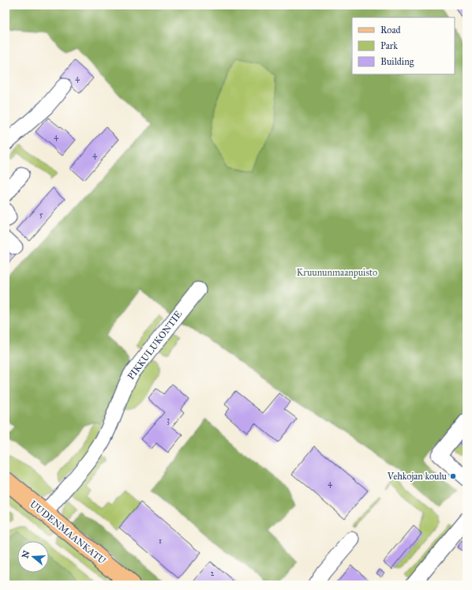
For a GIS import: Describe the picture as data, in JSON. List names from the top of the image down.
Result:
{
  "streets": {
    "main road": ["UUDENMAANKATU"],
    "street": ["PIKKULUKONTIE"]
  },
  "crossings": [
    ["PIKKULUKONTIE", "UUDENMAANKATU"]
  ],
  "parks": ["Kruununmaanpuisto"],
  "places": ["Vehkojan koulu"],
  "house_numbers": [
    "4",
    "4",
    "4",
    "5",
    "3",
    "4",
    "1",
    "2"
  ],
  "legend": ["Road", "Park", "Building"],
  "north": "left"
}
